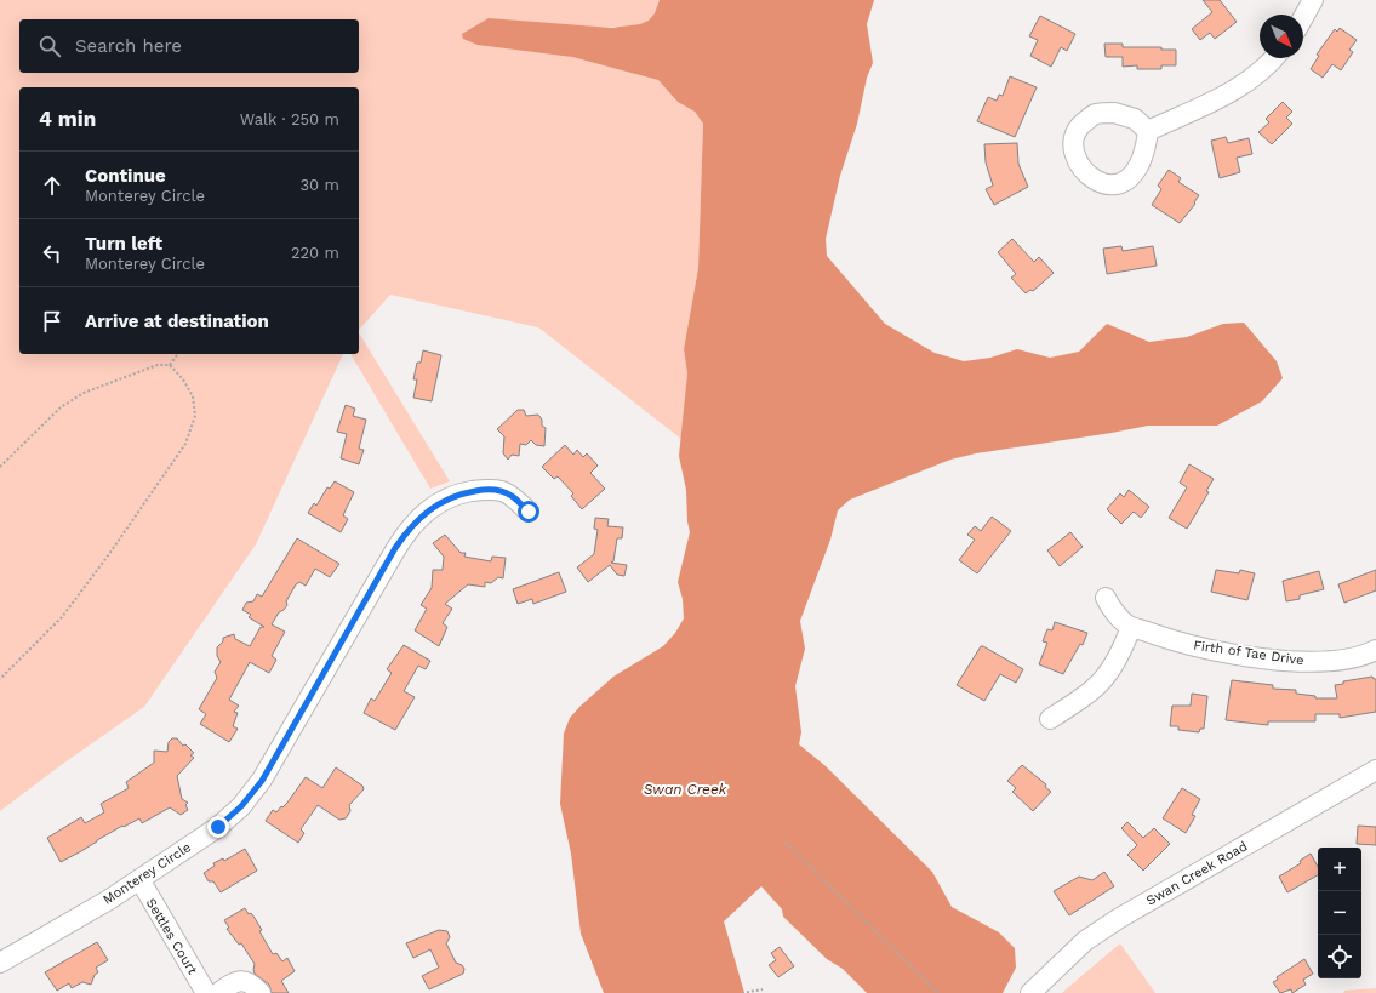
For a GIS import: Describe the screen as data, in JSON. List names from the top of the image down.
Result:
{
  "streets": {
    "street": [
      "Firth of Tae Drive",
      "Monterey Circle",
      "Swan Creek Road",
      "Settles Court"
    ]
  },
  "crossings": [
    ["Monterey Circle", "Settles Court"]
  ],
  "water": ["Swan Creek"],
  "north": "bottom right",
  "page": {
    "search": "Search here",
    "heading": ["4 min", "Walk · 250 m"],
    "list": [
      ["Continue", "Monterey Circle", "30 m"],
      ["Turn left", "Monterey Circle", "220 m"],
      "Arrive at destination"
    ],
    "map_buttons": ["+", "−"]
  }
}
